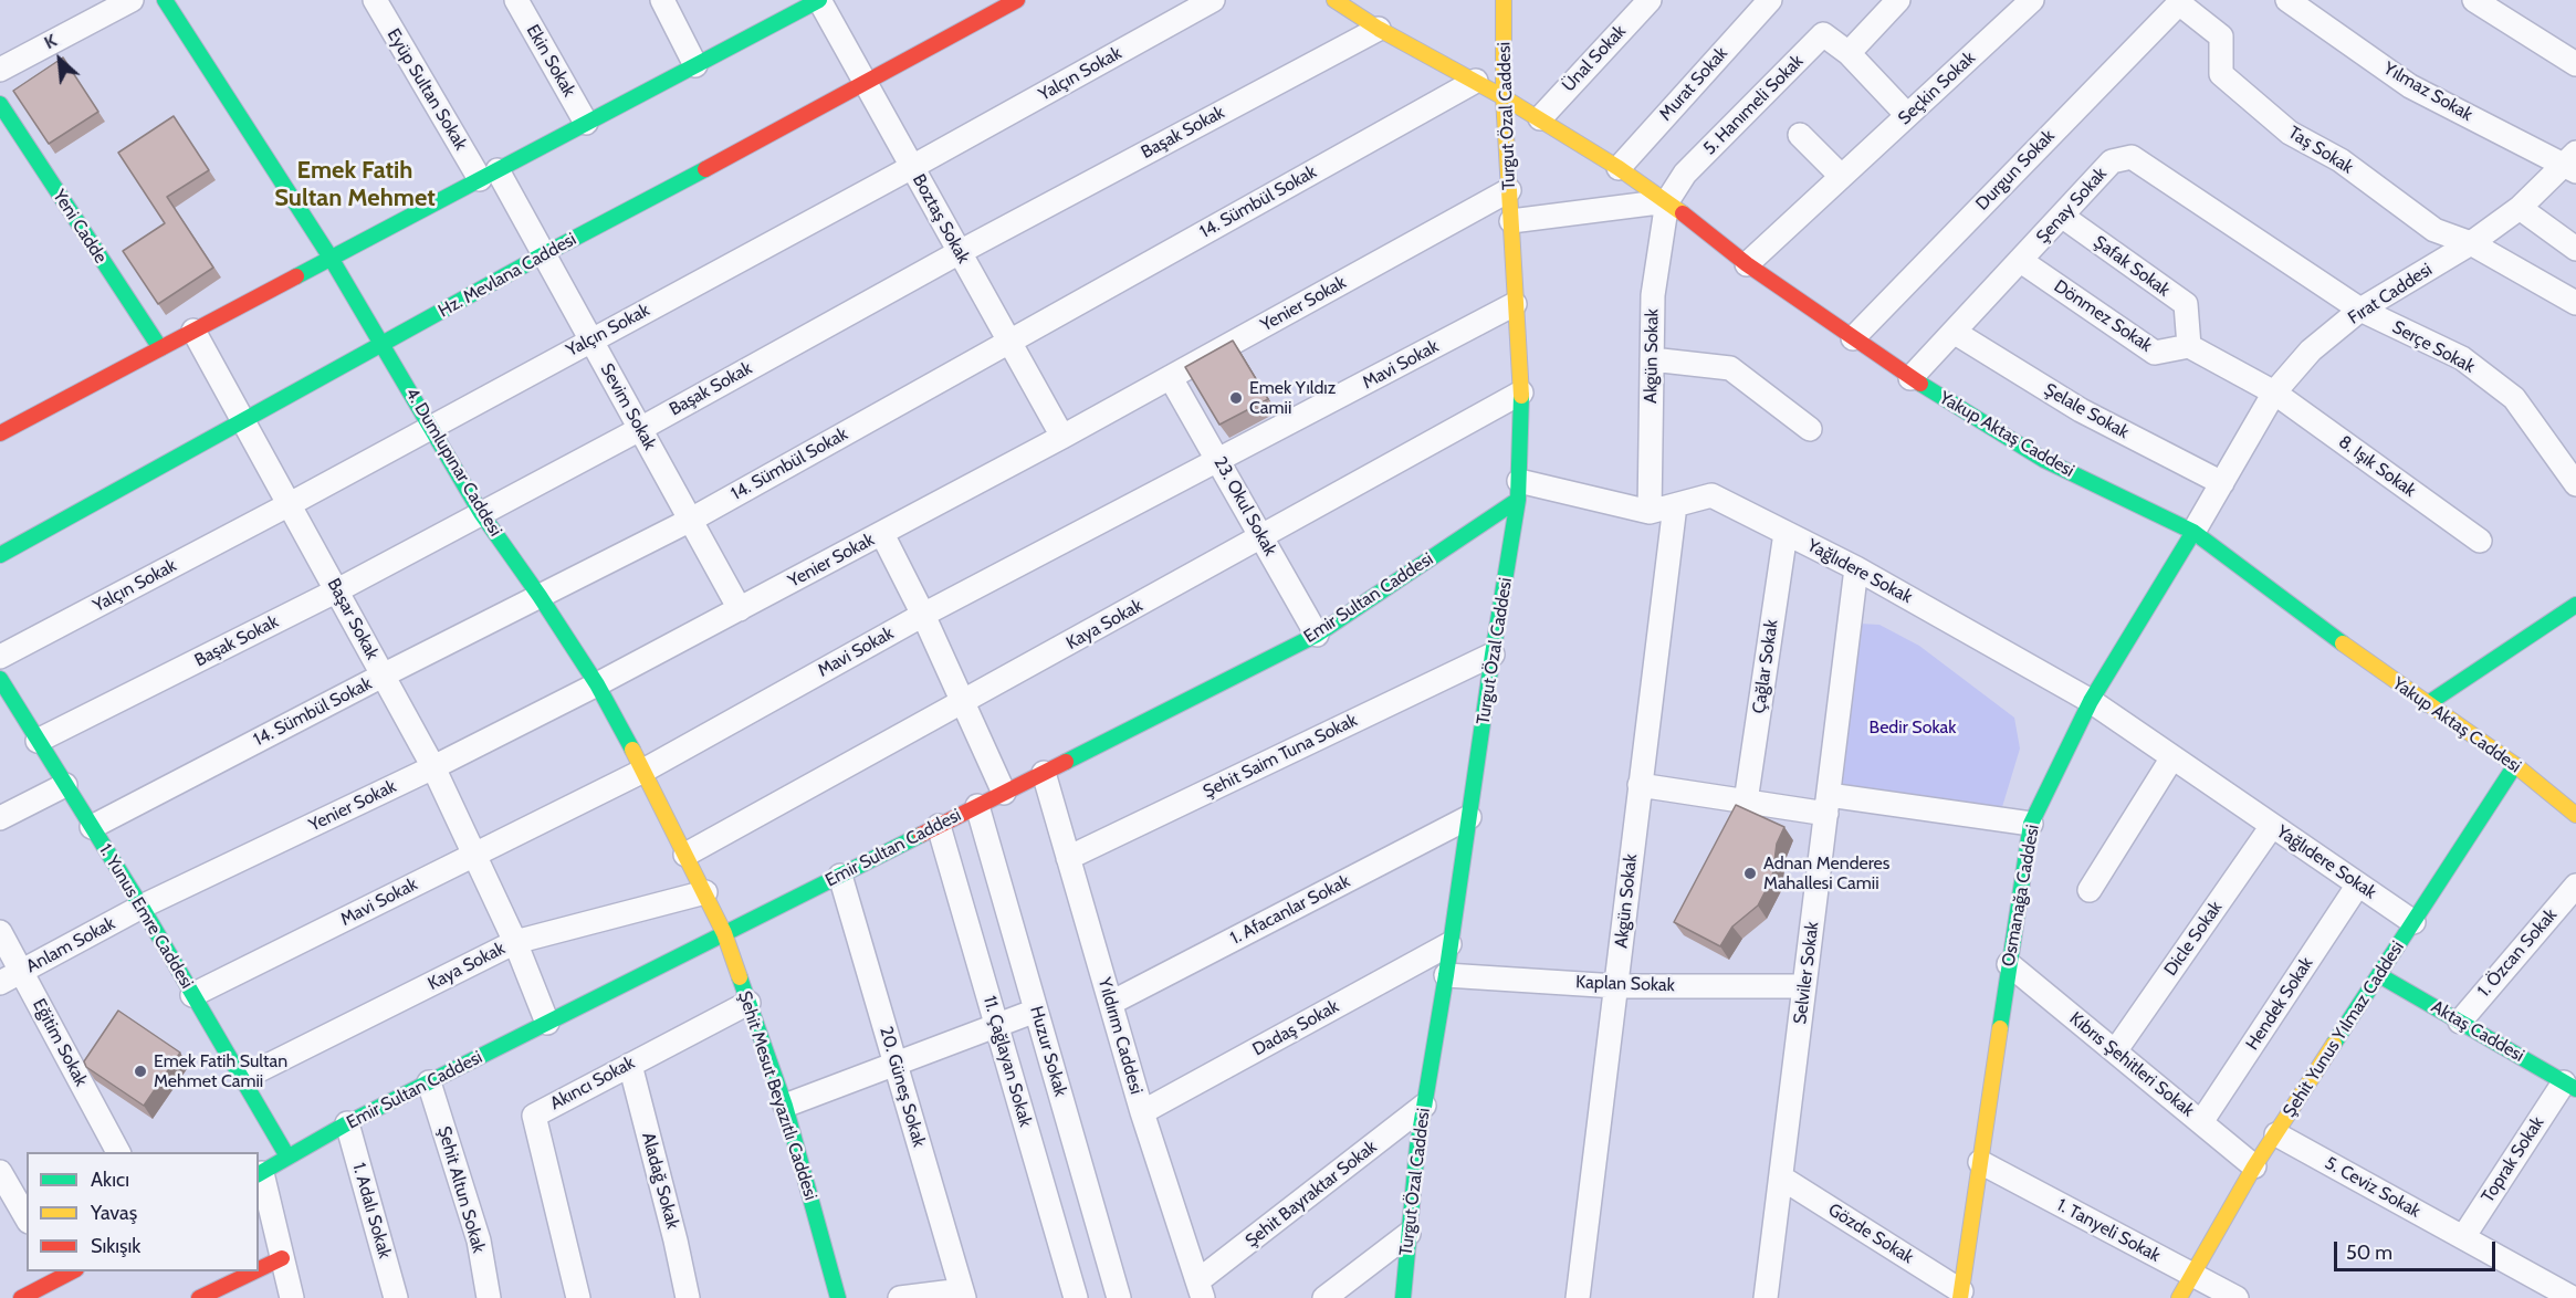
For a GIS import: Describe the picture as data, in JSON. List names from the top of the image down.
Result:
{
  "streets": {
    "street": [
      "Ünal Sokak",
      "Ekin Sokak",
      "Yalçın Sokak",
      "Murat Sokak",
      "Seçkin Sokak",
      "Eyüp Sultan Sokak",
      "Yılmaz Sokak",
      "5. Hanımeli Sokak",
      "Turgut Özal Caddesi",
      "Başak Sokak",
      "Taş Sokak",
      "Durgun Sokak",
      "14. Sümbül Sokak",
      "Şenay Sokak",
      "Boztaş Sokak",
      "Yeni Cadde",
      "Şafak Sokak",
      "Hz. Mevlana Caddesi",
      "Fırat Caddesi",
      "Yenier Sokak",
      "Dönmez Sokak",
      "Serçe Sokak",
      "Akgün Sokak",
      "Mavi Sokak",
      "Sevim Sokak",
      "Şelale Sokak",
      "Yakup Aktaş Caddesi",
      "4. Dumlupınar Caddesi",
      "8. Işık Sokak",
      "23. Okul Sokak",
      "Yağlıdere Sokak",
      "Emir Sultan Caddesi",
      "Başar Sokak",
      "Kaya Sokak",
      "Çağlar Sokak",
      "Şehit Saim Tuna Sokak",
      "Osmanağa Caddesi",
      "1. Afacanlar Sokak",
      "1. Yunus Emre Caddesi",
      "Dicle Sokak",
      "Anlam Sokak",
      "1. Özcan Sokak",
      "Selviler Sokak",
      "Kaplan Sokak",
      "Hendek Sokak",
      "Dadaş Sokak",
      "Şehit Yunus Yılmaz Caddesi",
      "Aktaş Caddesi",
      "Yıldırım Caddesi",
      "Eğitim Sokak",
      "Huzur Sokak",
      "11. Çağlayan Sokak",
      "Kıbrıs Şehitleri Sokak",
      "Akıncı Sokak",
      "20. Güneş Sokak",
      "Şehit Mesut Beyazıtlı Caddesi",
      "Toprak Sokak",
      "Aladağ Sokak",
      "5. Ceviz Sokak",
      "Şehit Altun Sokak",
      "Şehit Bayraktar Sokak",
      "1. Adalı Sokak",
      "1. Tanyeli Sokak",
      "Gözde Sokak"
    ]
  },
  "crossings": [
    ["Ünal Sokak", "Yakup Aktaş Caddesi"],
    ["Yalçın Sokak", "Boztaş Sokak"],
    ["Yalçın Sokak", "Sevim Sokak"],
    ["Yalçın Sokak", "4. Dumlupınar Caddesi"],
    ["Yalçın Sokak", "Başar Sokak"],
    ["Murat Sokak", "Yakup Aktaş Caddesi"],
    ["Seçkin Sokak", "Yakup Aktaş Caddesi"],
    ["Eyüp Sultan Sokak", "Sevim Sokak"],
    ["Yılmaz Sokak", "Fırat Caddesi"],
    ["5. Hanımeli Sokak", "Akgün Sokak"],
    ["5. Hanımeli Sokak", "Yakup Aktaş Caddesi"],
    ["Turgut Özal Caddesi", "Yenier Sokak"],
    ["Turgut Özal Caddesi", "Mavi Sokak"],
    ["Turgut Özal Caddesi", "Yakup Aktaş Caddesi"],
    ["Turgut Özal Caddesi", "Yağlıdere Sokak"],
    ["Turgut Özal Caddesi", "Emir Sultan Caddesi"],
    ["Turgut Özal Caddesi", "Kaya Sokak"],
    ["Turgut Özal Caddesi", "Şehit Saim Tuna Sokak"],
    ["Turgut Özal Caddesi", "1. Afacanlar Sokak"],
    ["Turgut Özal Caddesi", "Kaplan Sokak"],
    ["Turgut Özal Caddesi", "Dadaş Sokak"],
    ["Turgut Özal Caddesi", "Şehit Bayraktar Sokak"],
    ["Başak Sokak", "Boztaş Sokak"],
    ["Başak Sokak", "Sevim Sokak"],
    ["Başak Sokak", "Yakup Aktaş Caddesi"],
    ["Başak Sokak", "4. Dumlupınar Caddesi"],
    ["Başak Sokak", "Başar Sokak"],
    ["Başak Sokak", "1. Yunus Emre Caddesi"],
    ["Taş Sokak", "Durgun Sokak"],
    ["Taş Sokak", "Fırat Caddesi"],
    ["Durgun Sokak", "Yakup Aktaş Caddesi"],
    ["14. Sümbül Sokak", "Boztaş Sokak"],
    ["14. Sümbül Sokak", "Sevim Sokak"],
    ["14. Sümbül Sokak", "Yakup Aktaş Caddesi"],
    ["14. Sümbül Sokak", "4. Dumlupınar Caddesi"],
    ["14. Sümbül Sokak", "Başar Sokak"],
    ["14. Sümbül Sokak", "1. Yunus Emre Caddesi"],
    ["Şenay Sokak", "Şafak Sokak"],
    ["Şenay Sokak", "Fırat Caddesi"],
    ["Şenay Sokak", "Dönmez Sokak"],
    ["Şenay Sokak", "Serçe Sokak"],
    ["Şenay Sokak", "Şelale Sokak"],
    ["Şenay Sokak", "Yakup Aktaş Caddesi"],
    ["Boztaş Sokak", "Hz. Mevlana Caddesi"],
    ["Boztaş Sokak", "Yenier Sokak"],
    ["Şafak Sokak", "Dönmez Sokak"],
    ["Hz. Mevlana Caddesi", "Sevim Sokak"],
    ["Hz. Mevlana Caddesi", "4. Dumlupınar Caddesi"],
    ["Hz. Mevlana Caddesi", "Başar Sokak"],
    ["Fırat Caddesi", "Serçe Sokak"],
    ["Fırat Caddesi", "Şelale Sokak"],
    ["Fırat Caddesi", "Yakup Aktaş Caddesi"],
    ["Fırat Caddesi", "8. Işık Sokak"],
    ["Fırat Caddesi", "Osmanağa Caddesi"],
    ["Yenier Sokak", "Sevim Sokak"],
    ["Yenier Sokak", "4. Dumlupınar Caddesi"],
    ["Yenier Sokak", "23. Okul Sokak"],
    ["Yenier Sokak", "Başar Sokak"],
    ["Yenier Sokak", "1. Yunus Emre Caddesi"],
    ["Yenier Sokak", "Anlam Sokak"],
    ["Akgün Sokak", "Yakup Aktaş Caddesi"],
    ["Akgün Sokak", "Yağlıdere Sokak"],
    ["Akgün Sokak", "Kaplan Sokak"],
    ["Mavi Sokak", "4. Dumlupınar Caddesi"],
    ["Mavi Sokak", "23. Okul Sokak"],
    ["Mavi Sokak", "Başar Sokak"],
    ["Mavi Sokak", "1. Yunus Emre Caddesi"],
    ["Yakup Aktaş Caddesi", "Osmanağa Caddesi"],
    ["Yakup Aktaş Caddesi", "Şehit Yunus Yılmaz Caddesi"],
    ["4. Dumlupınar Caddesi", "Emir Sultan Caddesi"],
    ["4. Dumlupınar Caddesi", "Kaya Sokak"],
    ["4. Dumlupınar Caddesi", "Şehit Mesut Beyazıtlı Caddesi"],
    ["23. Okul Sokak", "Emir Sultan Caddesi"],
    ["23. Okul Sokak", "Kaya Sokak"],
    ["Yağlıdere Sokak", "Emir Sultan Caddesi"],
    ["Yağlıdere Sokak", "Çağlar Sokak"],
    ["Yağlıdere Sokak", "Osmanağa Caddesi"],
    ["Yağlıdere Sokak", "Dicle Sokak"],
    ["Yağlıdere Sokak", "Selviler Sokak"],
    ["Yağlıdere Sokak", "Hendek Sokak"],
    ["Yağlıdere Sokak", "Şehit Yunus Yılmaz Caddesi"],
    ["Emir Sultan Caddesi", "Başar Sokak"],
    ["Emir Sultan Caddesi", "1. Yunus Emre Caddesi"],
    ["Emir Sultan Caddesi", "Yıldırım Caddesi"],
    ["Emir Sultan Caddesi", "Huzur Sokak"],
    ["Emir Sultan Caddesi", "11. Çağlayan Sokak"],
    ["Emir Sultan Caddesi", "20. Güneş Sokak"],
    ["Emir Sultan Caddesi", "Şehit Mesut Beyazıtlı Caddesi"],
    ["Emir Sultan Caddesi", "Şehit Altun Sokak"],
    ["Emir Sultan Caddesi", "1. Adalı Sokak"],
    ["Başar Sokak", "Kaya Sokak"],
    ["Kaya Sokak", "1. Yunus Emre Caddesi"],
    ["Şehit Saim Tuna Sokak", "Yıldırım Caddesi"],
    ["Osmanağa Caddesi", "Kıbrıs Şehitleri Sokak"],
    ["Osmanağa Caddesi", "1. Tanyeli Sokak"],
    ["Osmanağa Caddesi", "Gözde Sokak"],
    ["1. Afacanlar Sokak", "Yıldırım Caddesi"],
    ["1. Yunus Emre Caddesi", "Anlam Sokak"],
    ["Dicle Sokak", "Kıbrıs Şehitleri Sokak"],
    ["Anlam Sokak", "Eğitim Sokak"],
    ["1. Özcan Sokak", "Aktaş Caddesi"],
    ["Selviler Sokak", "Kaplan Sokak"],
    ["Selviler Sokak", "Gözde Sokak"],
    ["Hendek Sokak", "Kıbrıs Şehitleri Sokak"],
    ["Dadaş Sokak", "Yıldırım Caddesi"],
    ["Şehit Yunus Yılmaz Caddesi", "Aktaş Caddesi"],
    ["Şehit Yunus Yılmaz Caddesi", "Kıbrıs Şehitleri Sokak"],
    ["Şehit Yunus Yılmaz Caddesi", "5. Ceviz Sokak"],
    ["Şehit Yunus Yılmaz Caddesi", "1. Tanyeli Sokak"],
    ["Aktaş Caddesi", "Toprak Sokak"],
    ["Yıldırım Caddesi", "Şehit Bayraktar Sokak"],
    ["Akıncı Sokak", "Şehit Mesut Beyazıtlı Caddesi"],
    ["Akıncı Sokak", "Aladağ Sokak"],
    ["Toprak Sokak", "5. Ceviz Sokak"]
  ],
  "districts": ["Emek Fatih Sultan Mehmet"],
  "parks": ["Bedir Sokak"],
  "places": ["Emek Yıldız Camii", "Adnan Menderes Mahallesi Camii", "Emek Fatih Sultan Mehmet Camii"],
  "legend": ["Akıcı", "Yavaş", "Sıkışık"],
  "scale_bar": "50 m",
  "north": "top left"
}
